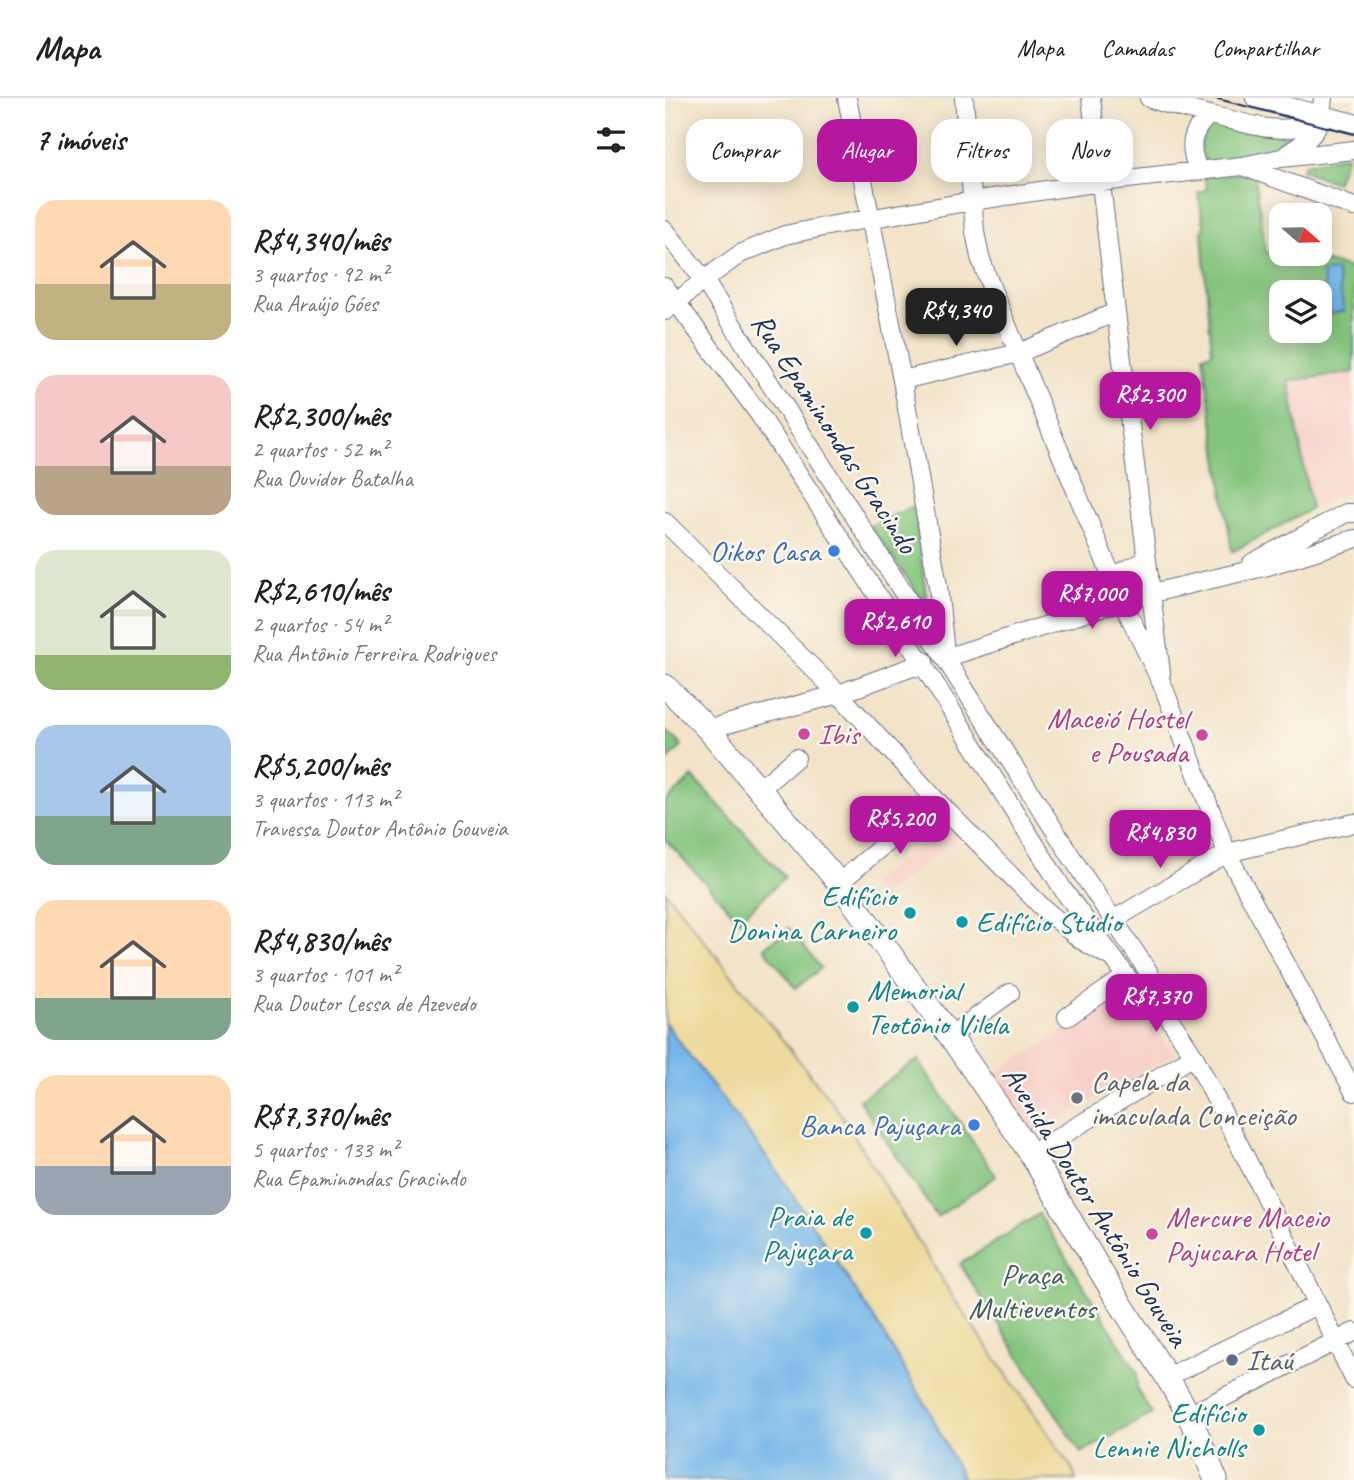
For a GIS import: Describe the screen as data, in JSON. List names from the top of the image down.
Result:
{
  "streets": {
    "main road": ["Avenida Doutor Antônio Gouveia"],
    "street": ["Rua Epaminondas Gracindo"]
  },
  "parks": ["Praça Multieventos"],
  "places": [
    "Oikos Casa",
    "Ibis",
    "Maceió Hostel e Pousada",
    "Edifício Donina Carneiro",
    "Edifício Stúdio",
    "Memorial Teotônio Vilela",
    "Capela da imaculada Conceição",
    "Banca Pajuçara",
    "Praia de Pajuçara",
    "Mercure Maceio Pajucara Hotel",
    "Itaú",
    "Edifício Lennie Nicholls"
  ],
  "north": "right",
  "page": {
    "header": "Mapa",
    "nav": ["Mapa", "Camadas", "Compartilhar"],
    "heading": "7 imóveis",
    "chip": [
      "Comprar",
      "Alugar",
      "Filtros",
      "Novo"
    ],
    "list": [
      {
        "name": "R$4,340/mês",
        "note": "3 quartos · 92 m² · Rua Araújo Góes"
      },
      {
        "name": "R$2,300/mês",
        "note": "2 quartos · 52 m² · Rua Ouvidor Batalha"
      },
      {
        "name": "R$2,610/mês",
        "note": "2 quartos · 54 m² · Rua Antônio Ferreira Rodrigues"
      },
      {
        "name": "R$5,200/mês",
        "note": "3 quartos · 113 m² · Travessa Doutor Antônio Gouveia"
      },
      {
        "name": "R$4,830/mês",
        "note": "3 quartos · 101 m² · Rua Doutor Lessa de Azevedo"
      },
      {
        "name": "R$7,370/mês",
        "note": "5 quartos · 133 m² · Rua Epaminondas Gracindo"
      }
    ],
    "price": [
      "R$4,340",
      "R$2,300",
      "R$7,000",
      "R$2,610",
      "R$5,200",
      "R$4,830",
      "R$7,370"
    ]
  }
}
